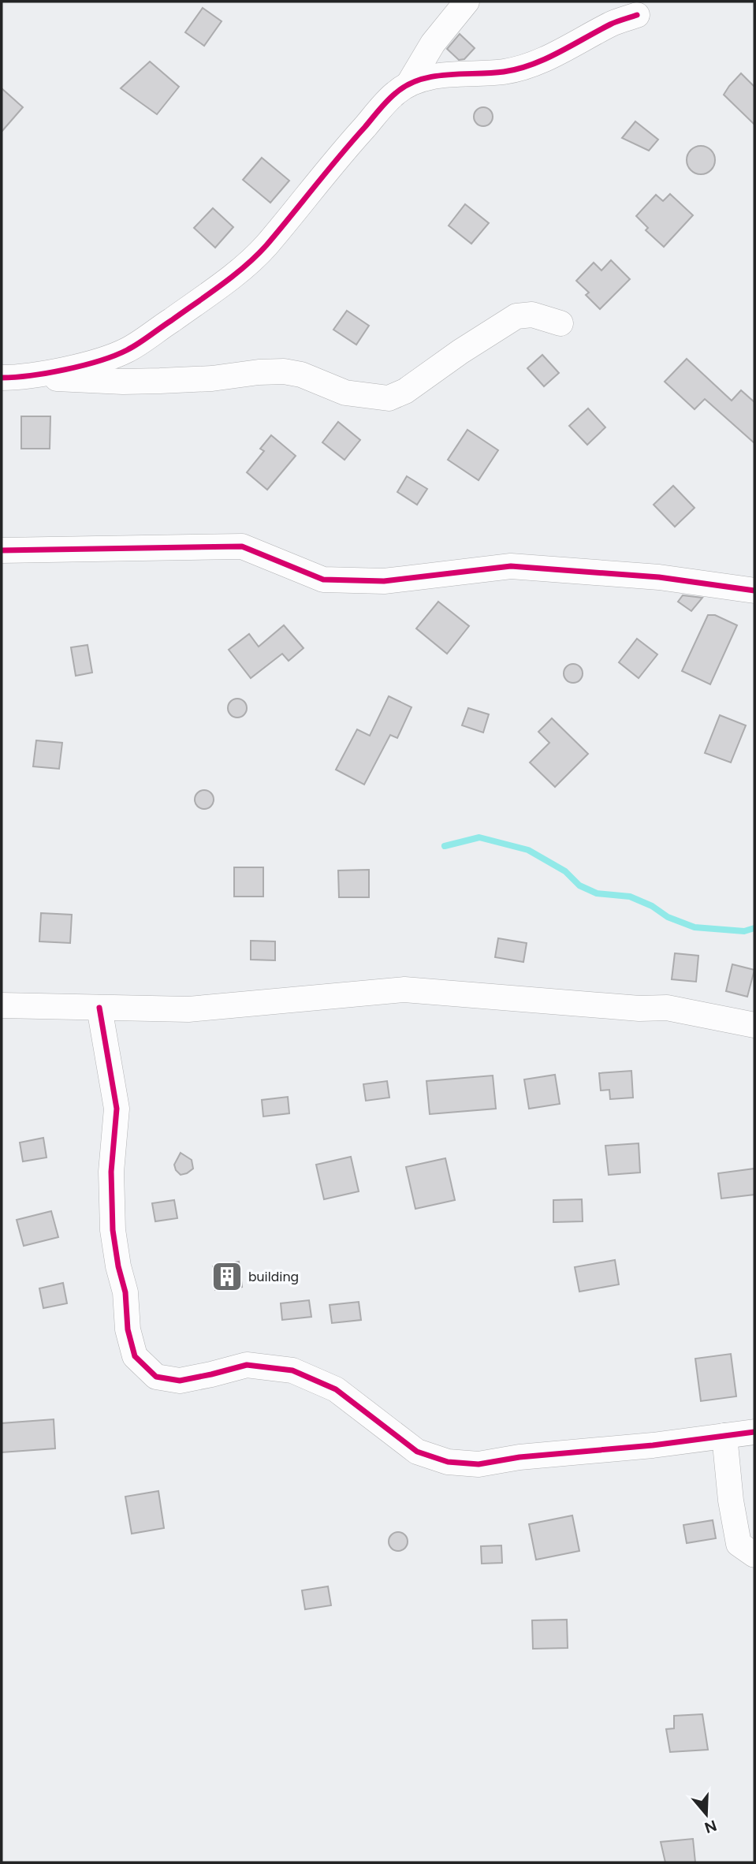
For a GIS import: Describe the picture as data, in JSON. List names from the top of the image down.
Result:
{
  "places": {
    "building": ["building"]
  },
  "north": "bottom"
}
